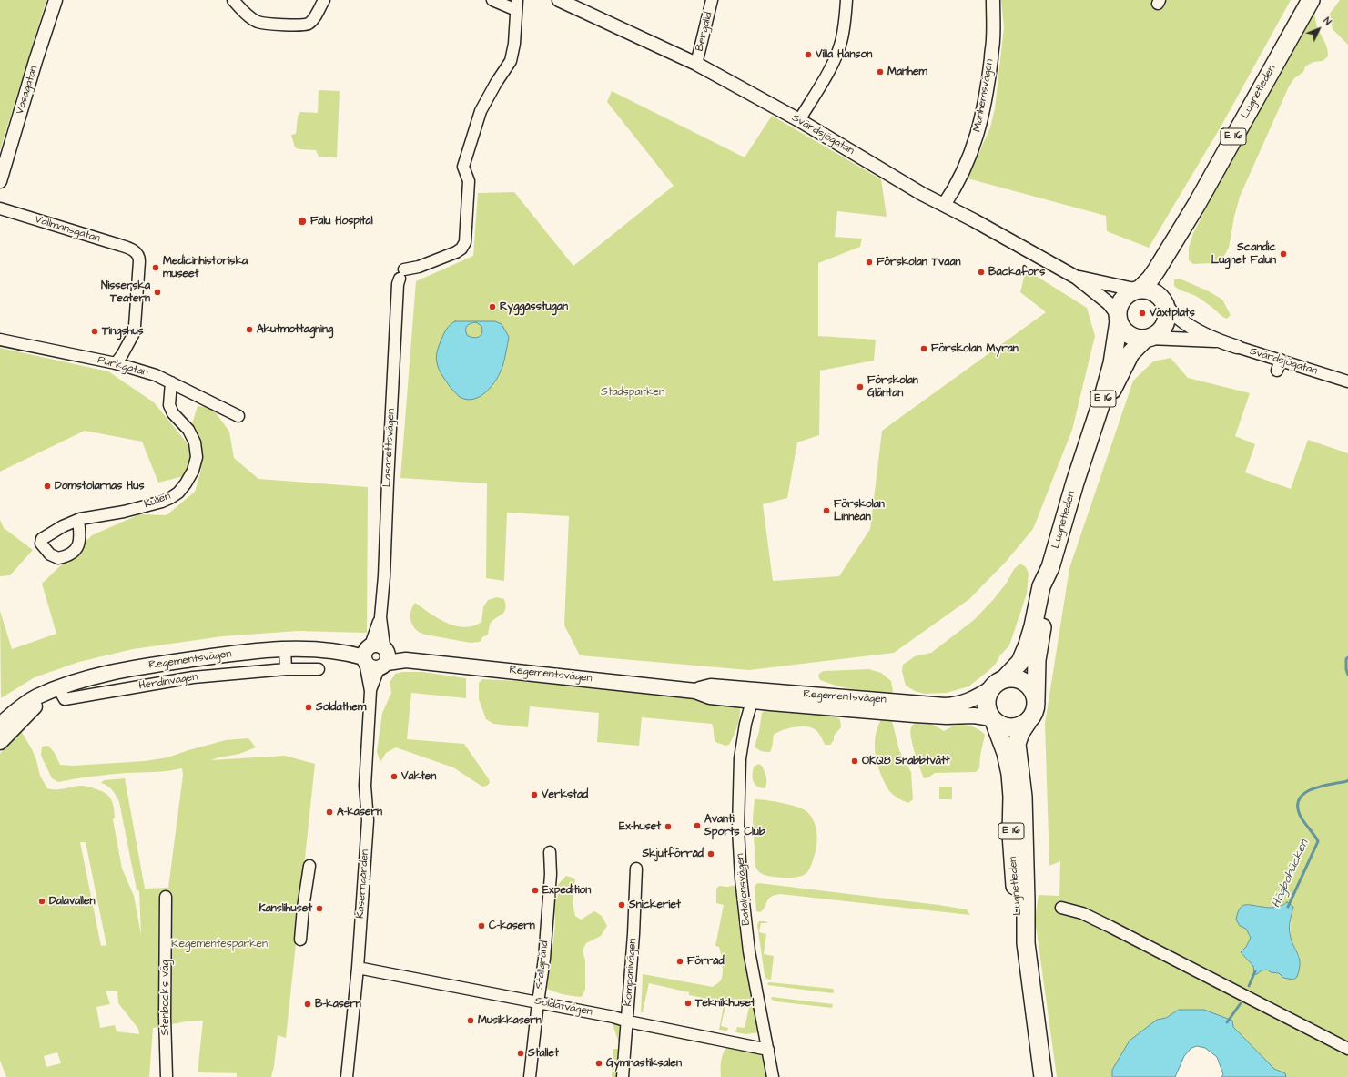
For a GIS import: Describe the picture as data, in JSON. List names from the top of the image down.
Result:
{
  "streets": {
    "highway": ["Lugnetleden", "E 16"],
    "main road": ["Regementsvägen"],
    "street": [
      "Bergalid",
      "Vasagatan",
      "Manhemsvägen",
      "Svärdsjögatan",
      "Vallmansgatan",
      "Parkgatan",
      "Lasarettsvägen",
      "Kullen",
      "Herdinvägen",
      "Kaserngården",
      "Bataljonsvägen",
      "Stallgränd",
      "Kompanivägen",
      "Stenbocks väg",
      "Soldatvägen"
    ]
  },
  "crossings": [
    ["Bergalid", "Svärdsjögatan"],
    ["Lugnetleden", "Svärdsjögatan"],
    ["Lugnetleden", "E 16"],
    ["Lugnetleden", "Regementsvägen"],
    ["Manhemsvägen", "Svärdsjögatan"],
    ["Svärdsjögatan", "E 16"],
    ["E 16", "Regementsvägen"],
    ["Vallmansgatan", "Parkgatan"],
    ["Parkgatan", "Kullen"],
    ["Lasarettsvägen", "Regementsvägen"],
    ["Lasarettsvägen", "Kaserngården"],
    ["Regementsvägen", "Herdinvägen"],
    ["Regementsvägen", "Kaserngården"],
    ["Regementsvägen", "Bataljonsvägen"],
    ["Kaserngården", "Soldatvägen"],
    ["Bataljonsvägen", "Soldatvägen"],
    ["Stallgränd", "Soldatvägen"],
    ["Kompanivägen", "Soldatvägen"]
  ],
  "water": ["Högbobäcken"],
  "parks": ["Stadsparken", "Regementesparken"],
  "places": [
    "Villa Hanson",
    "Manhem",
    "Falu Hospital",
    "Scandic Lugnet Falun",
    "Förskolan Tvåan",
    "Medicinhistoriska museet",
    "Backafors",
    "Nisserska Teatern",
    "Ryggåsstugan",
    "Växtplats",
    "Akutmottagning",
    "Tingshus",
    "Förskolan Myran",
    "Förskolan Gläntan",
    "Domstolarnas Hus",
    "Förskolan Linnéan",
    "Soldathem",
    "OKQ8 Snabbtvätt",
    "Vakten",
    "Verkstad",
    "A-kasern",
    "Avanti Sports Club",
    "Ex-huset",
    "Skjutförråd",
    "Expedition",
    "Dalavallen",
    "Snickeriet",
    "Kanslihuset",
    "C-kasern",
    "Förråd",
    "Teknikhuset",
    "B-kasern",
    "Musikkasern",
    "Stallet",
    "Gymnastiksalen"
  ],
  "north": "top right"
}
